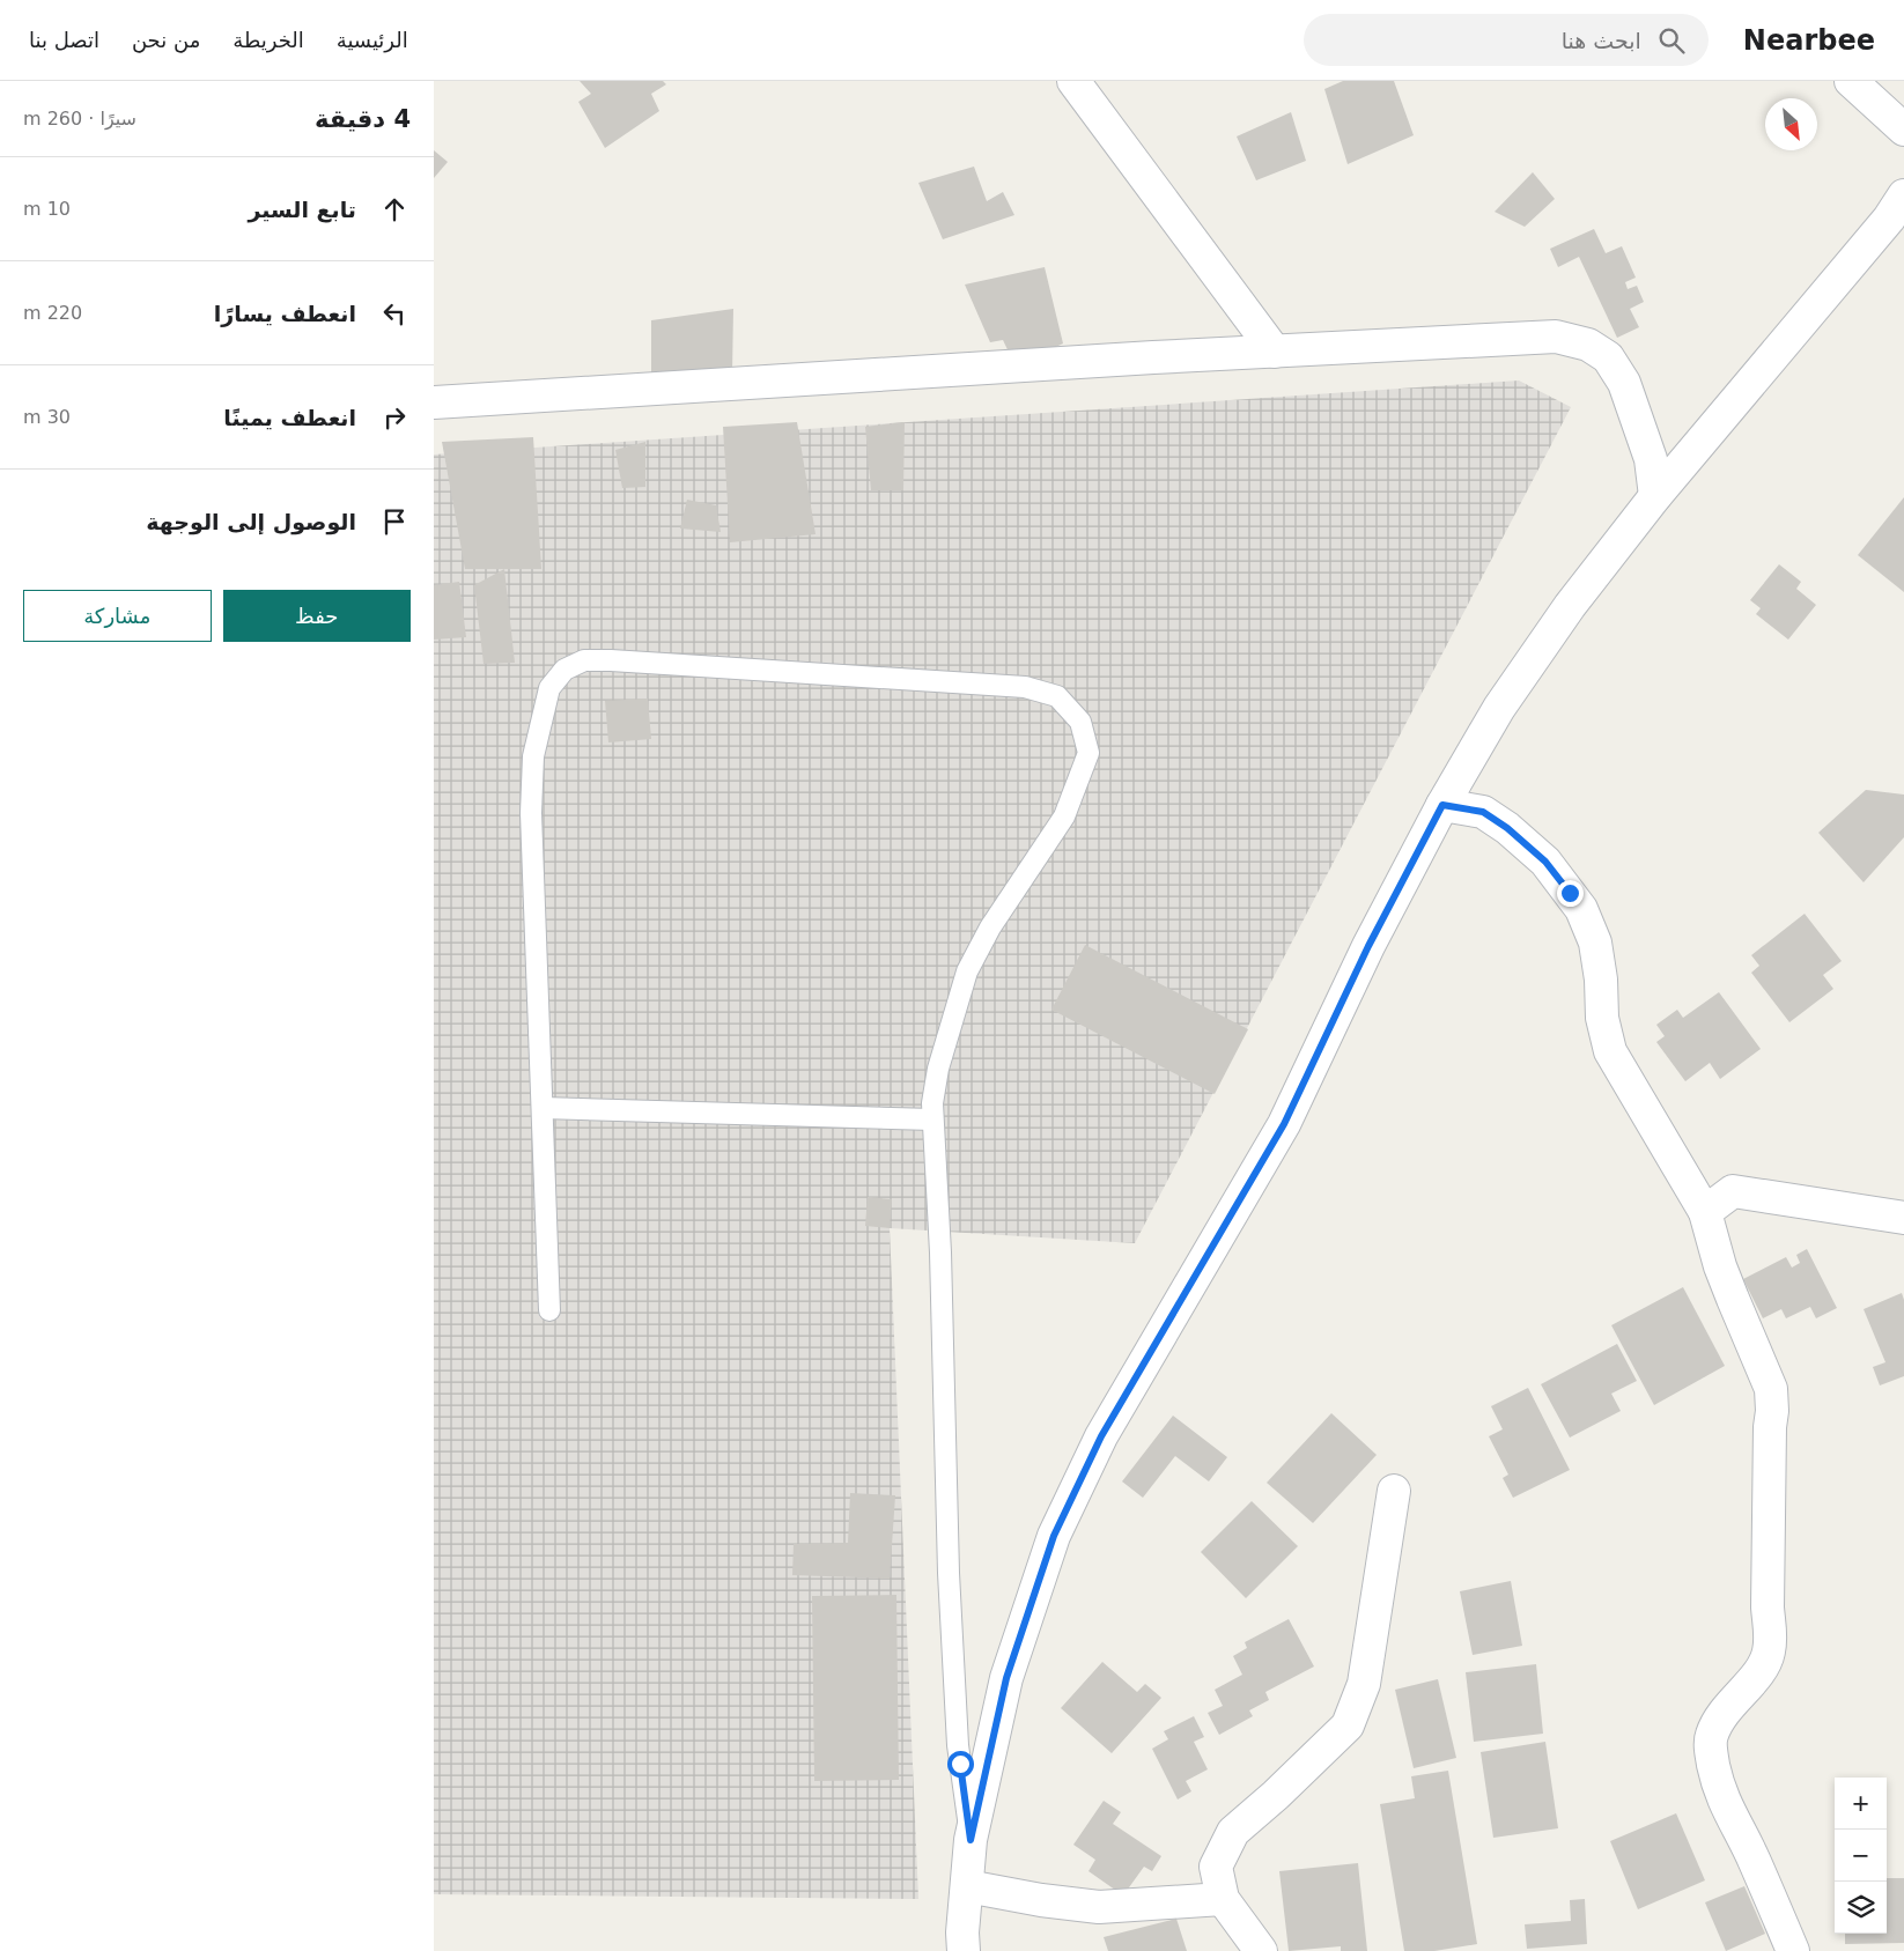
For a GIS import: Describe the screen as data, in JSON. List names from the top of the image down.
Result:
{
  "north": "bottom right",
  "page": {
    "header": "Nearbee",
    "search": "ابحث هنا",
    "nav": [
      "الرئيسية",
      "الخريطة",
      "من نحن",
      "اتصل بنا"
    ],
    "heading": ["4 دقيقة", "سيرًا · 260 m"],
    "list": [
      ["تابع السير", "10 m"],
      ["انعطف يسارًا", "220 m"],
      ["انعطف يمينًا", "30 m"],
      "الوصول إلى الوجهة"
    ],
    "buttons": ["حفظ", "مشاركة"],
    "map_buttons": ["+", "−"]
  }
}
